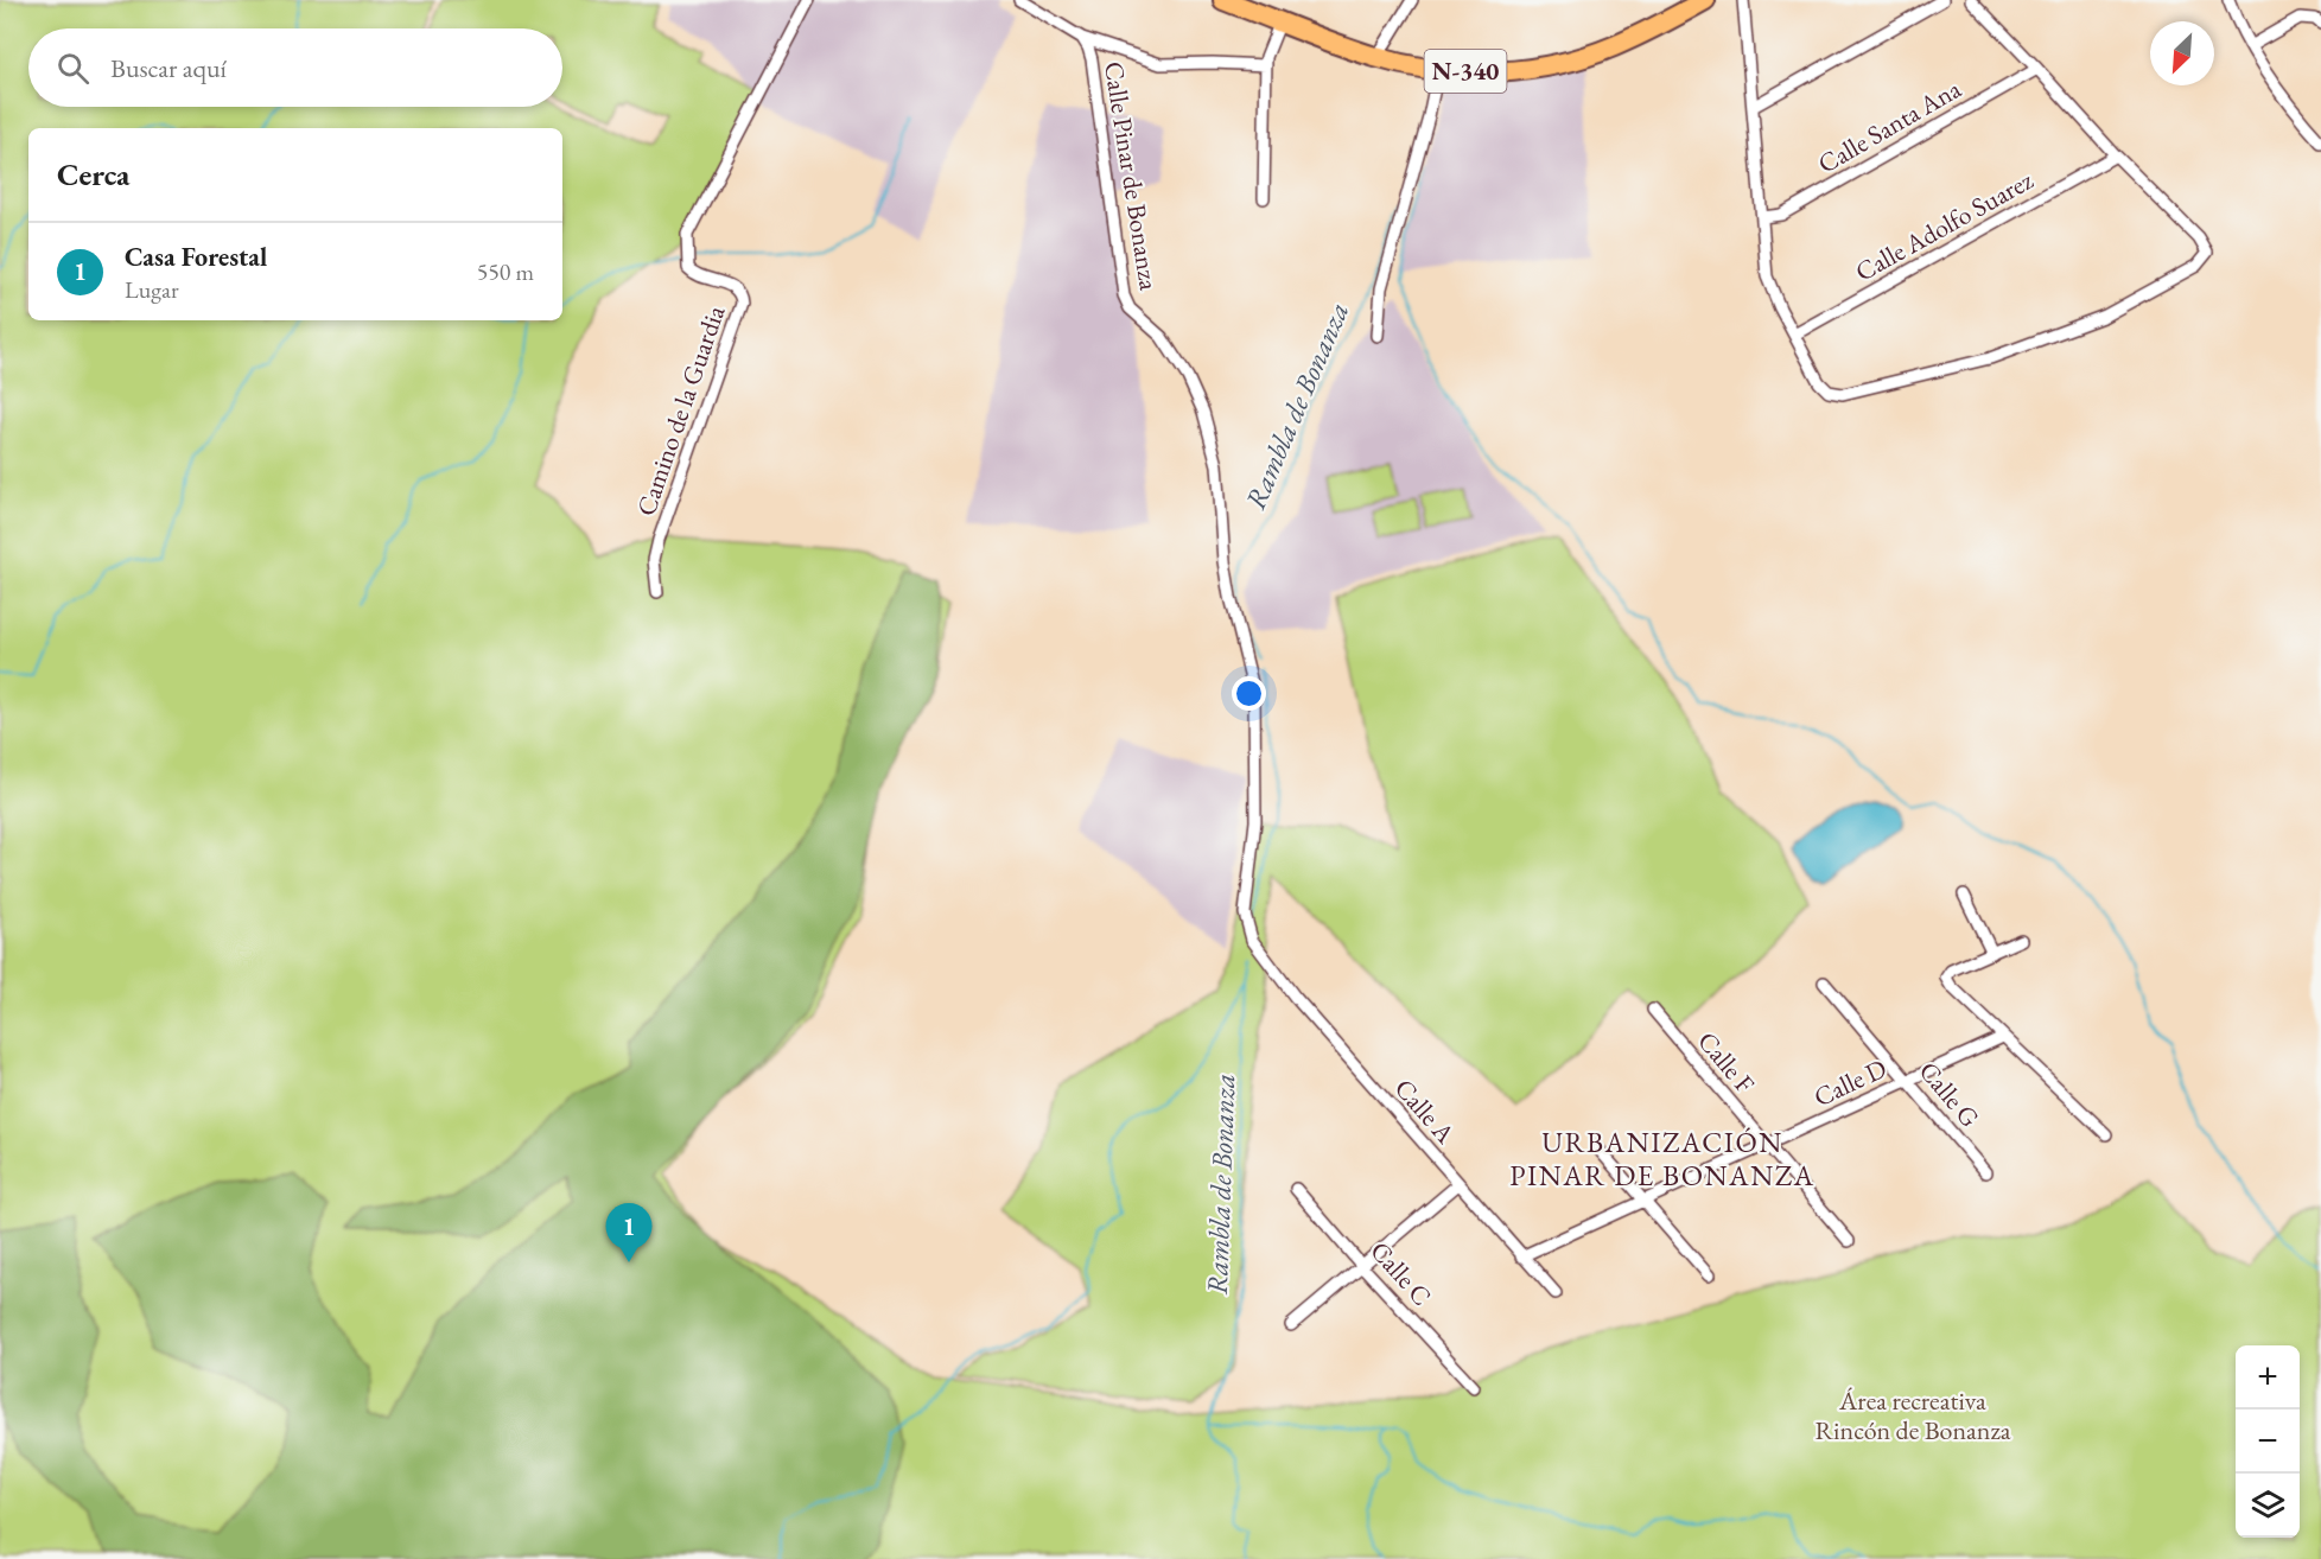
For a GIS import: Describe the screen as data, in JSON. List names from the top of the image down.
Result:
{
  "streets": {
    "highway": ["N-340"],
    "street": [
      "Calle Santa Ana",
      "Calle Pinar de Bonanza",
      "Calle Adolfo Suarez",
      "Camino de la Guardia",
      "Calle F",
      "Calle D",
      "Calle G",
      "Calle A",
      "Calle C"
    ]
  },
  "crossings": [
    ["Calle Pinar de Bonanza", "Calle A"],
    ["Calle F", "Calle D"],
    ["Calle D", "Calle G"],
    ["Calle D", "Calle A"]
  ],
  "districts": ["URBANIZACIÓN PINAR DE BONANZA"],
  "water": ["Rambla de Bonanza"],
  "parks": ["Área recreativa Rincón de Bonanza"],
  "north": "bottom left",
  "page": {
    "search": "Buscar aquí",
    "heading": "Cerca",
    "list": [
      {
        "mark": "1",
        "name": "Casa Forestal",
        "note": "Lugar",
        "value": "550 m"
      }
    ],
    "pins": "1",
    "map_buttons": ["+", "−"]
  }
}
